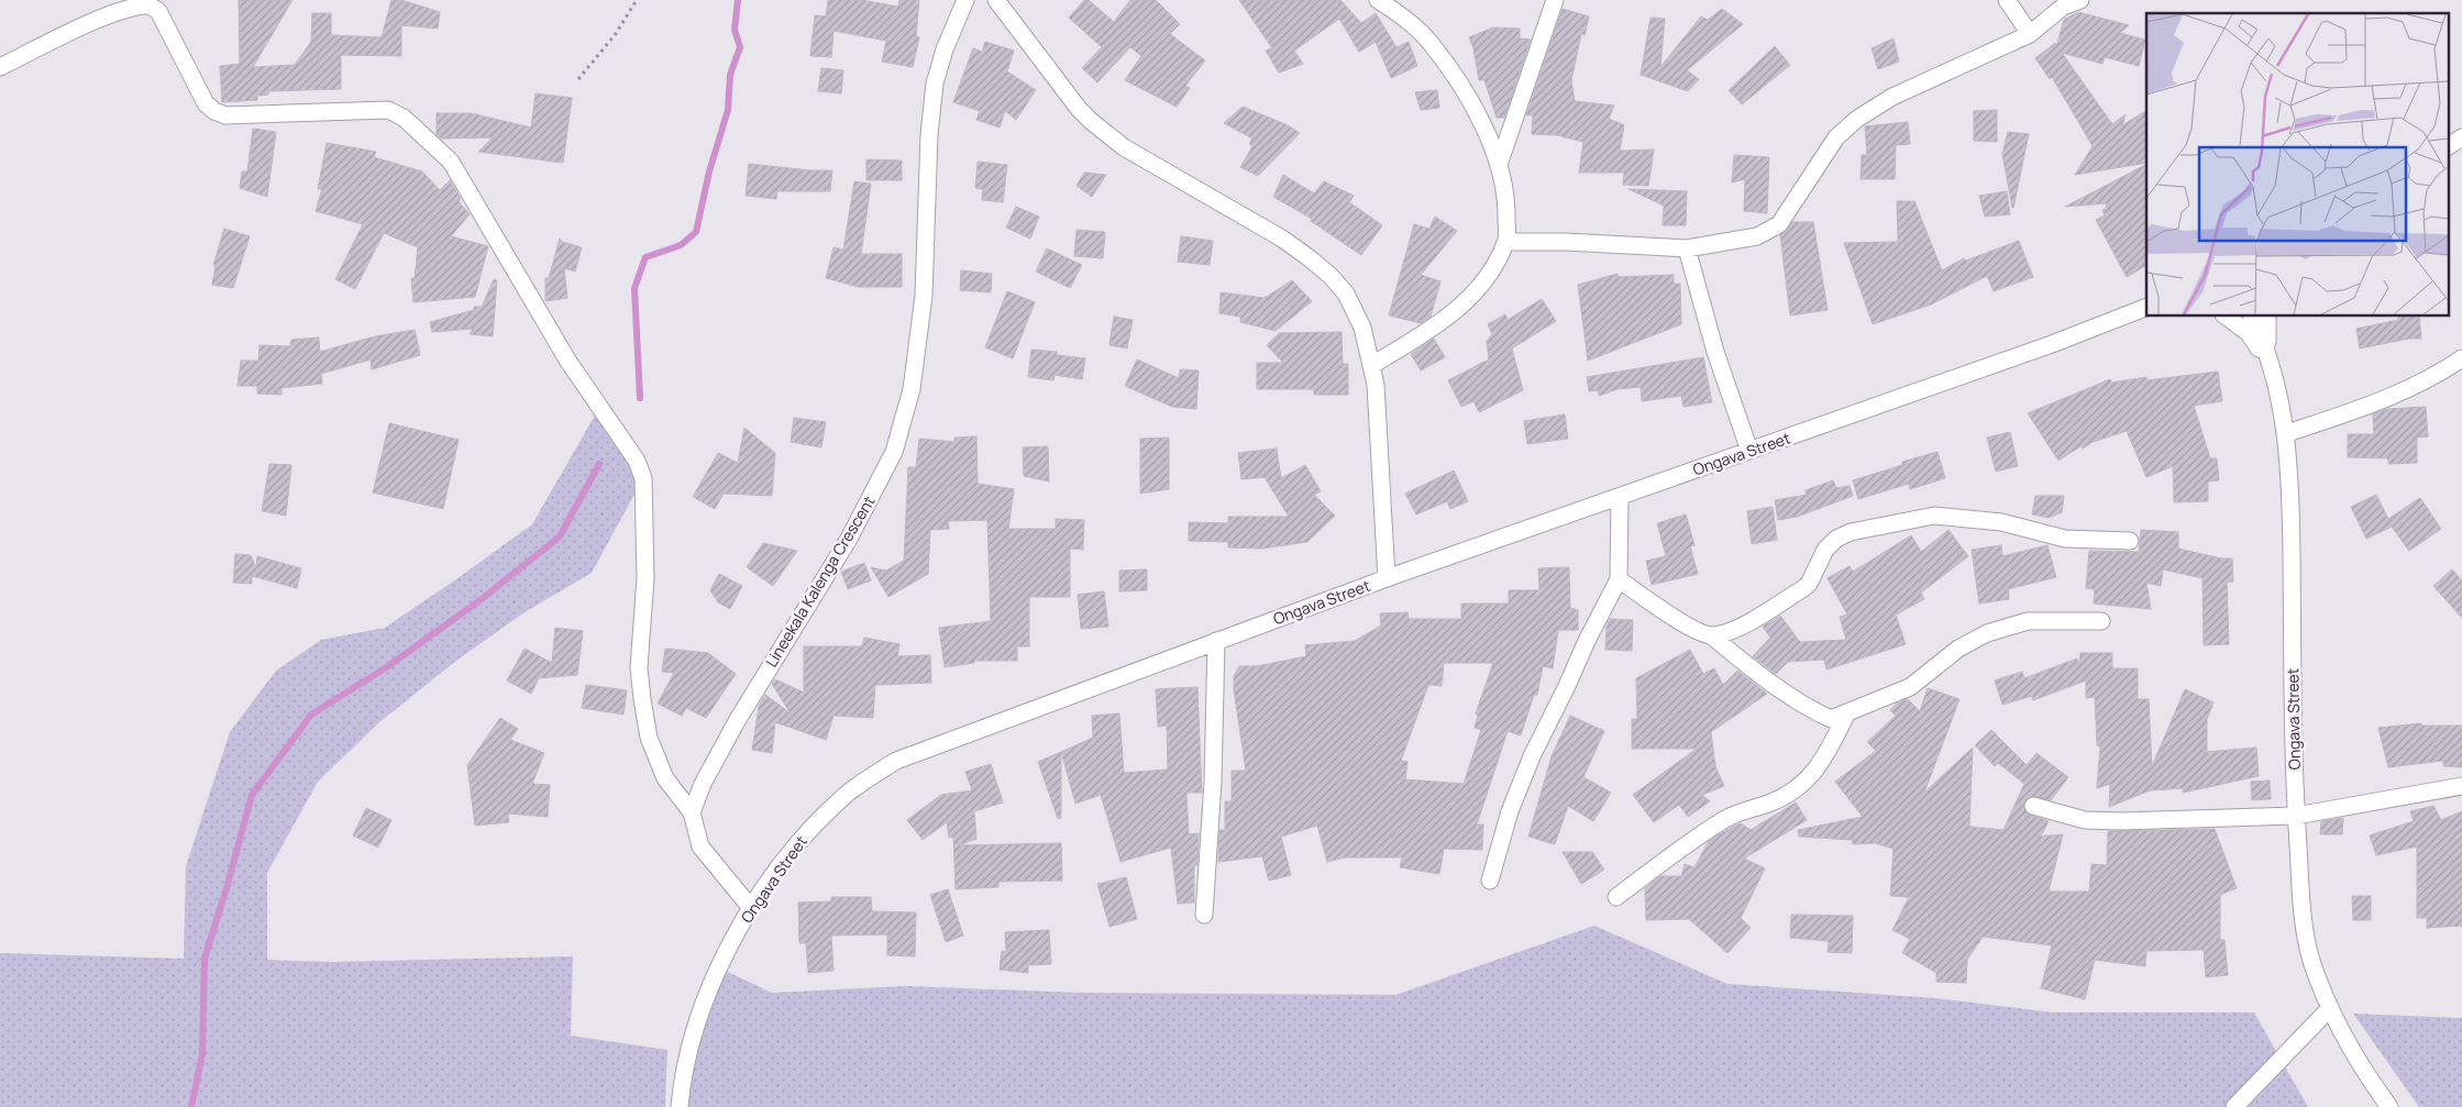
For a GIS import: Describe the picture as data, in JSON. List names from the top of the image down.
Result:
{
  "streets": {
    "street": ["Ongava Street", "Lineekala Kalenga Crescent"]
  }
}
